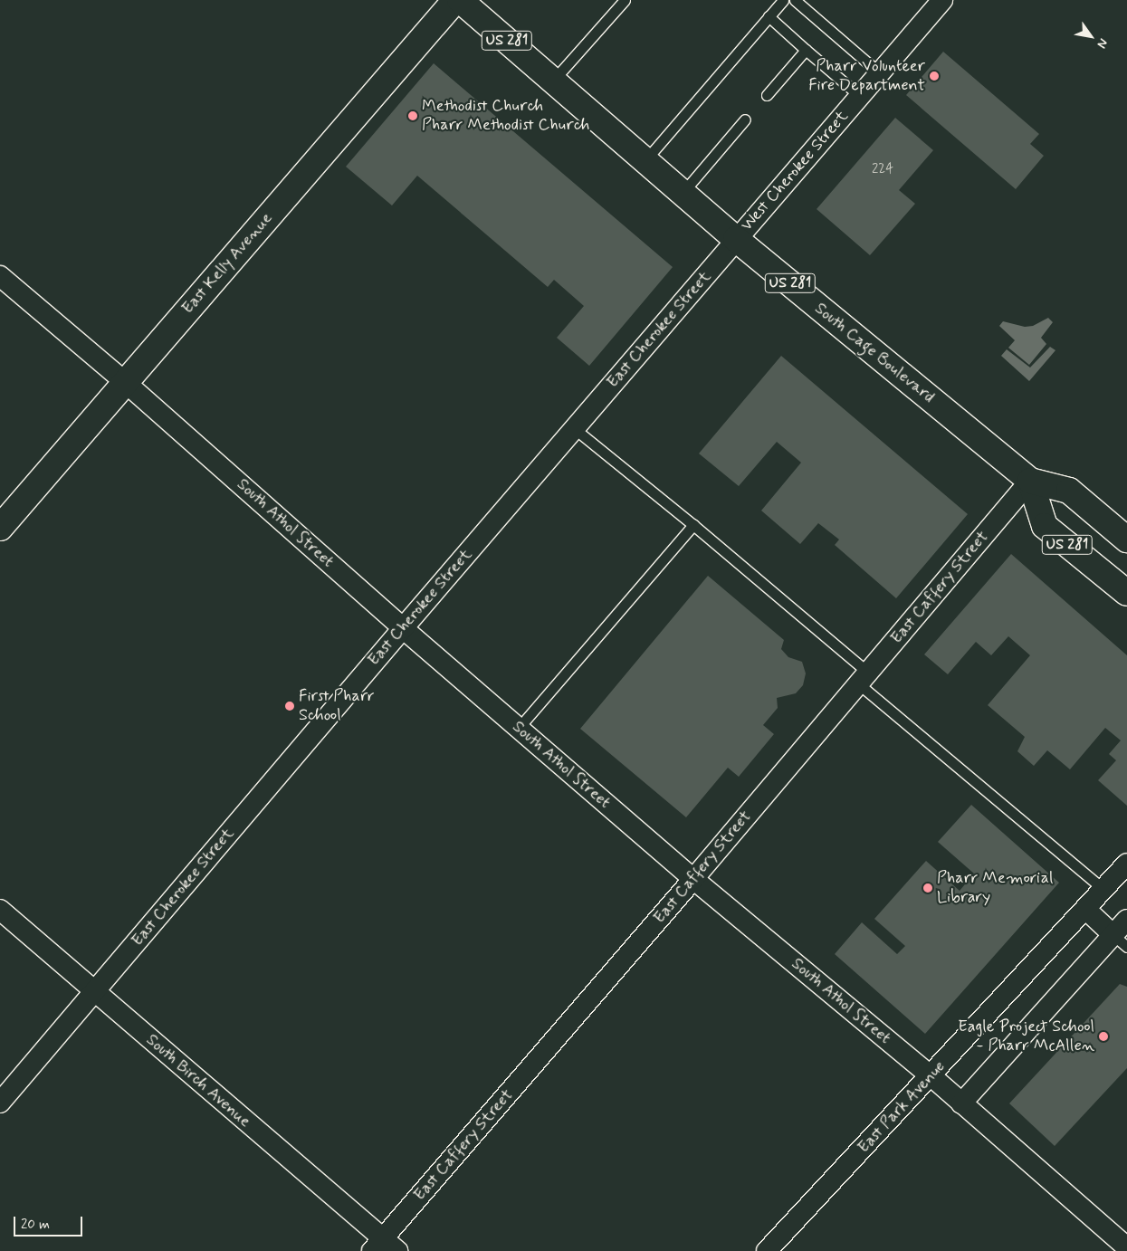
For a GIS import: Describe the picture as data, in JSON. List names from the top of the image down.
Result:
{
  "streets": {
    "main road": ["US 281", "East Kelly Avenue", "South Cage Boulevard"],
    "street": [
      "West Cherokee Street",
      "East Cherokee Street",
      "South Athol Street",
      "East Caffery Street",
      "South Birch Avenue",
      "East Park Avenue"
    ]
  },
  "crossings": [
    ["US 281", "South Cage Boulevard"],
    ["US 281", "East Caffery Street"],
    ["West Cherokee Street", "East Cherokee Street"],
    ["West Cherokee Street", "South Cage Boulevard"],
    ["East Kelly Avenue", "South Athol Street"],
    ["East Cherokee Street", "South Cage Boulevard"],
    ["East Cherokee Street", "South Athol Street"],
    ["East Cherokee Street", "South Birch Avenue"],
    ["South Cage Boulevard", "East Caffery Street"],
    ["South Athol Street", "East Caffery Street"],
    ["South Athol Street", "East Park Avenue"],
    ["East Caffery Street", "South Birch Avenue"]
  ],
  "places": [
    "Pharr Volunteer Fire Department",
    "Methodist Church Pharr Methodist Church",
    "First Pharr School",
    "Pharr Memorial Library",
    "Eagle Project School - Pharr McAllen"
  ],
  "house_numbers": ["224"],
  "scale_bar": "20 m",
  "north": "bottom right"
}
